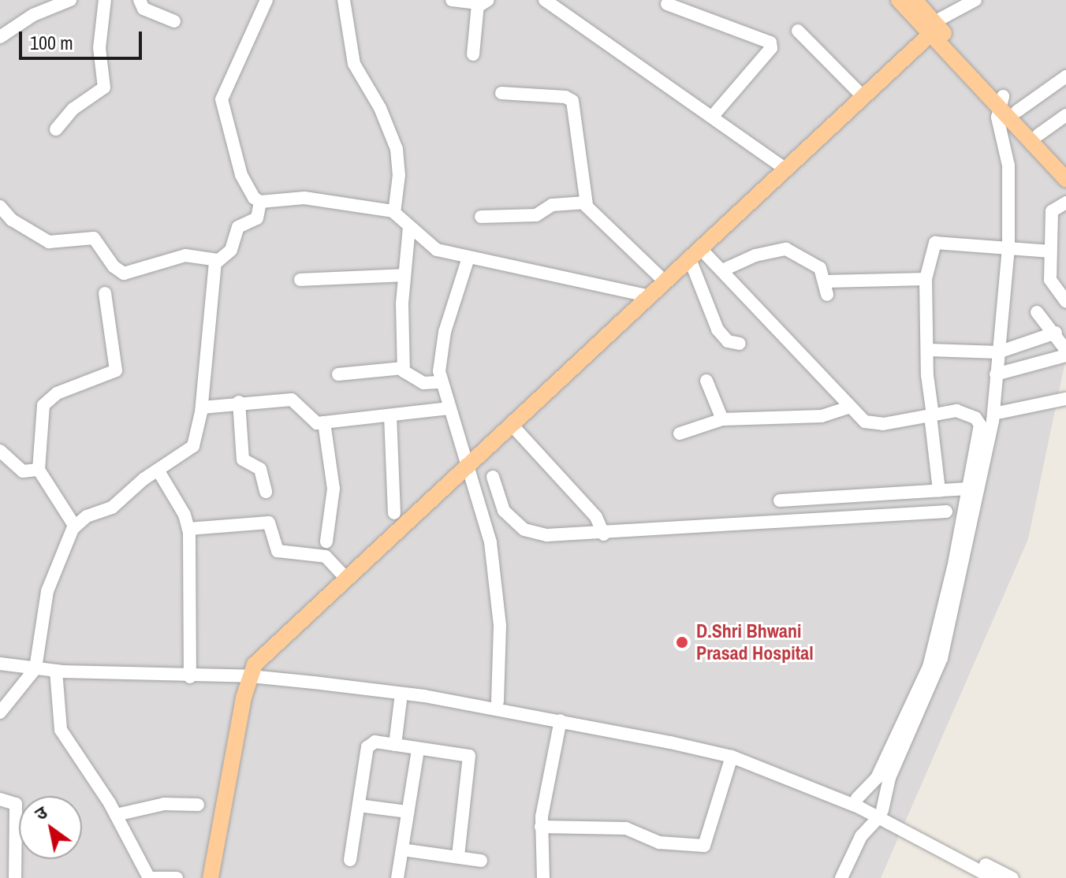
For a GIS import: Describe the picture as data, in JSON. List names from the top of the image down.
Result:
{
  "places": ["D.Shri Bhwani Prasad Hospital"],
  "scale_bar": "100 m",
  "north": "top left"
}
